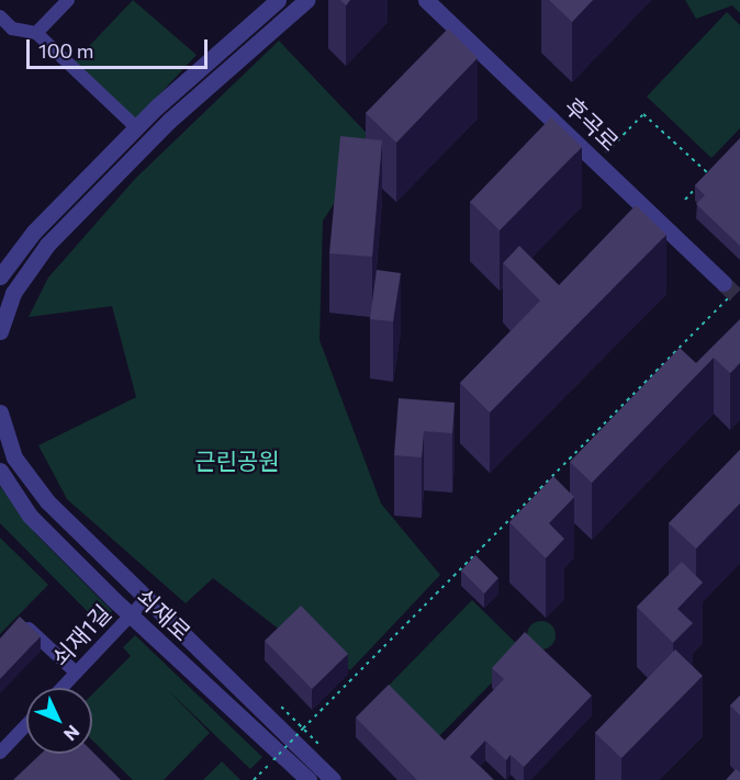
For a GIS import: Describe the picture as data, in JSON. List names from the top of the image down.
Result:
{
  "streets": {
    "street": ["후곡로", "쇠재로", "쇠재1길"]
  },
  "crossings": [
    ["쇠재로", "쇠재1길"]
  ],
  "parks": ["근린공원"],
  "scale_bar": "100 m",
  "north": "bottom right"
}
